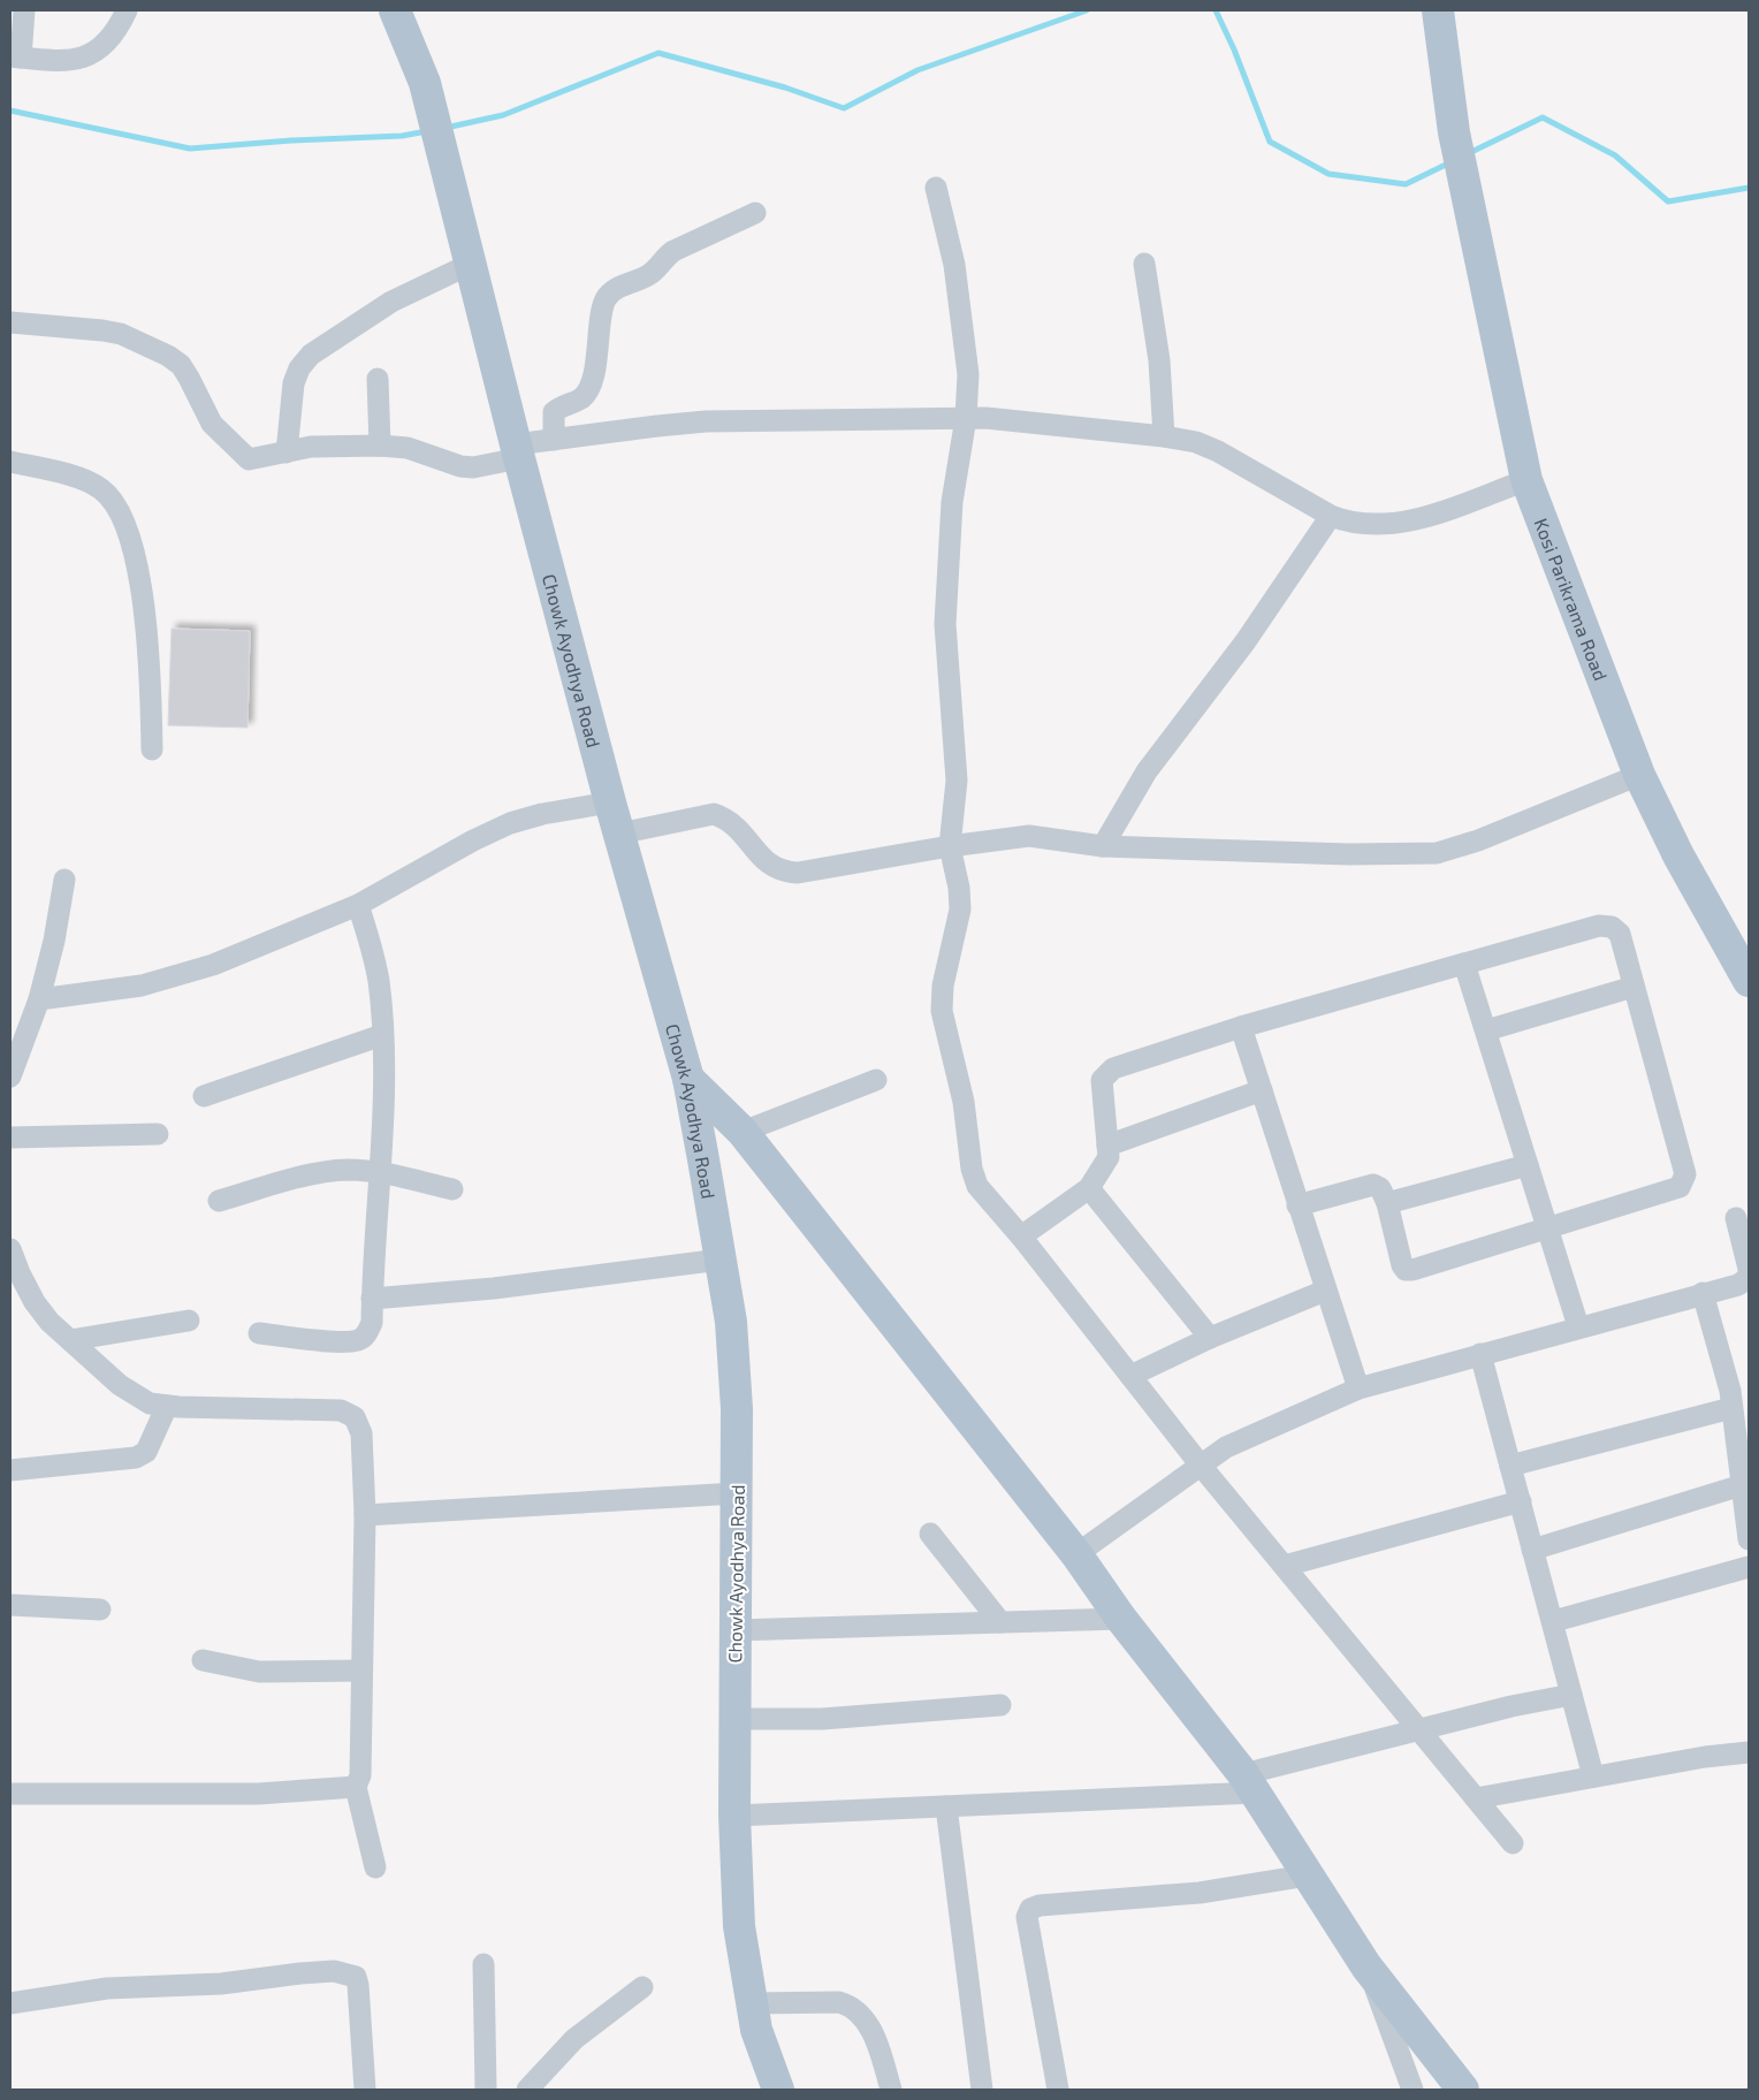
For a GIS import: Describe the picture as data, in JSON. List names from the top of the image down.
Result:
{
  "streets": {
    "main road": ["Kosi Parikrama Road", "Chowk Ayodhya Road"]
  }
}
